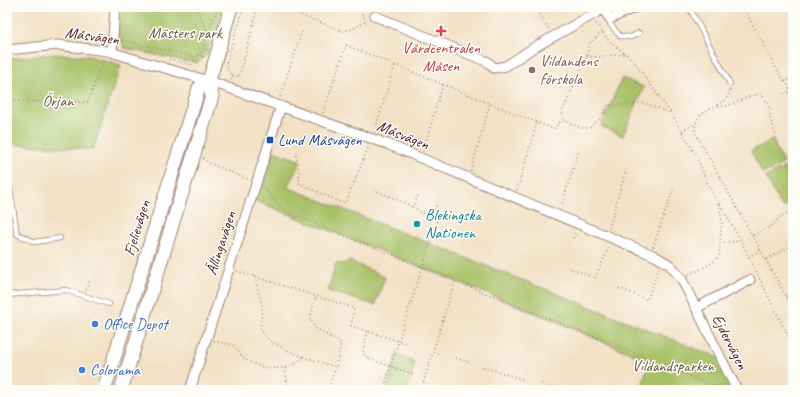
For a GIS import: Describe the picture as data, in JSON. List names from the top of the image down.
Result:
{
  "streets": {
    "main road": ["Fjelievägen"],
    "street": ["Måsvägen", "Ällingavägen", "Ejdervägen"]
  },
  "crossings": [
    ["Måsvägen", "Fjelievägen"],
    ["Måsvägen", "Ällingavägen"],
    ["Måsvägen", "Ejdervägen"]
  ],
  "parks": ["Mästers park", "Örjan", "Vildandsparken"],
  "places": {
    "health": ["Vårdcentralen Måsen"],
    "other": [
      "Vildandens förskola",
      "Blekingska Nationen",
      "Office Depot",
      "Colorama"
    ],
    "transit": ["Lund Måsvägen"]
  }
}
